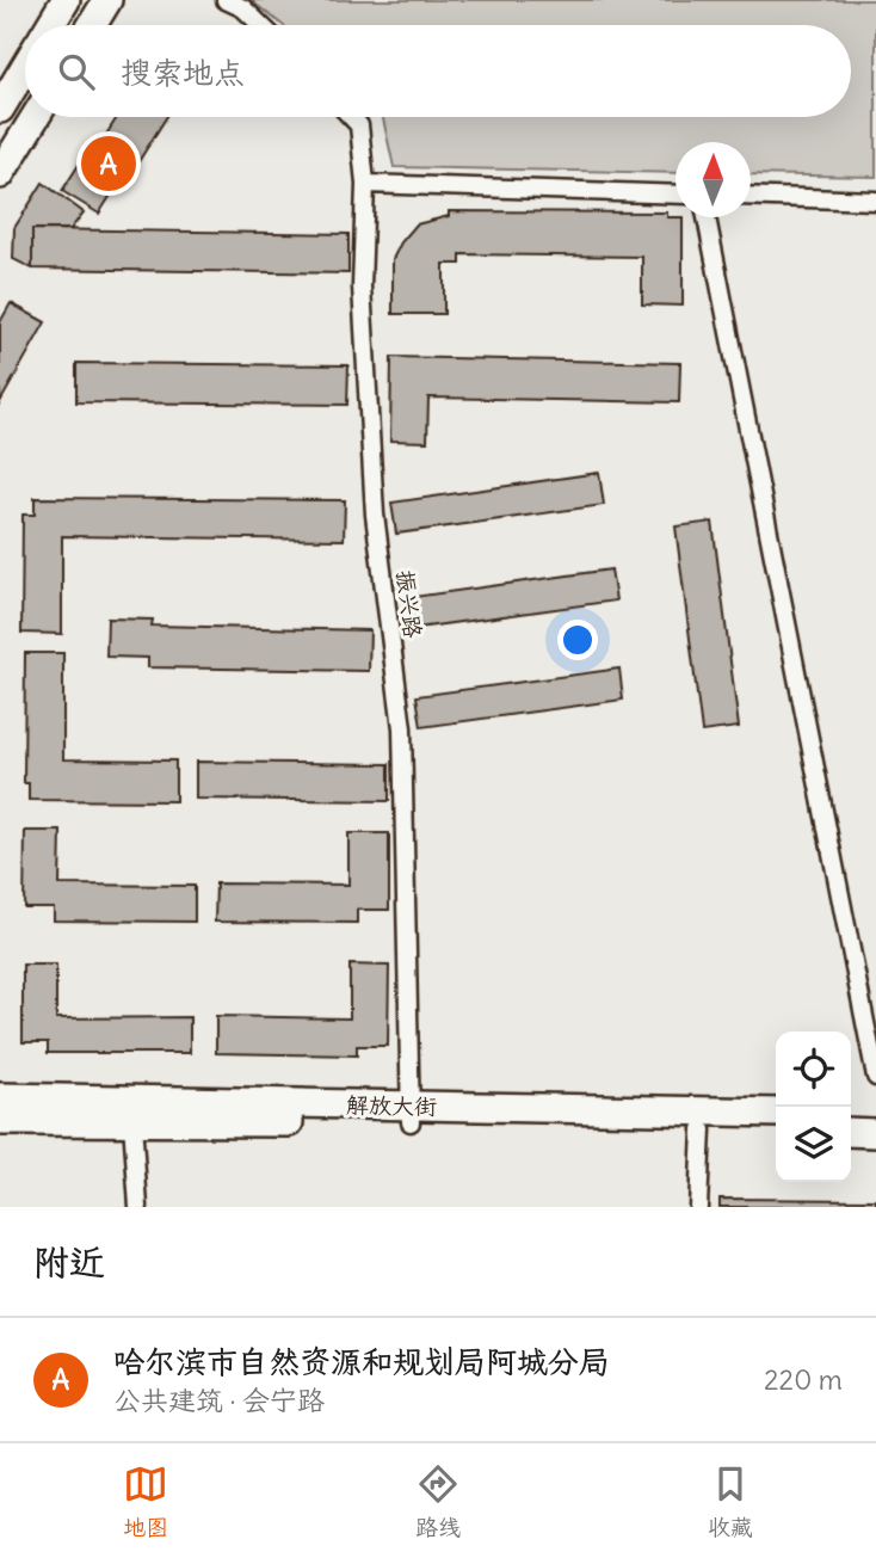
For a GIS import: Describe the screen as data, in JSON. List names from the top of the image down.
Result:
{
  "streets": {
    "main road": ["解放大街"],
    "street": ["振兴路"]
  },
  "crossings": [
    ["振兴路", "解放大街"]
  ],
  "north": "top",
  "page": {
    "search": "搜索地点",
    "pins": "A",
    "heading": "附近",
    "list": [
      {
        "mark": "A",
        "name": "哈尔滨市自然资源和规划局阿城分局",
        "note": "公共建筑 · 会宁路",
        "value": "220 m"
      }
    ],
    "nav": ["地图", "路线", "收藏"]
  }
}
